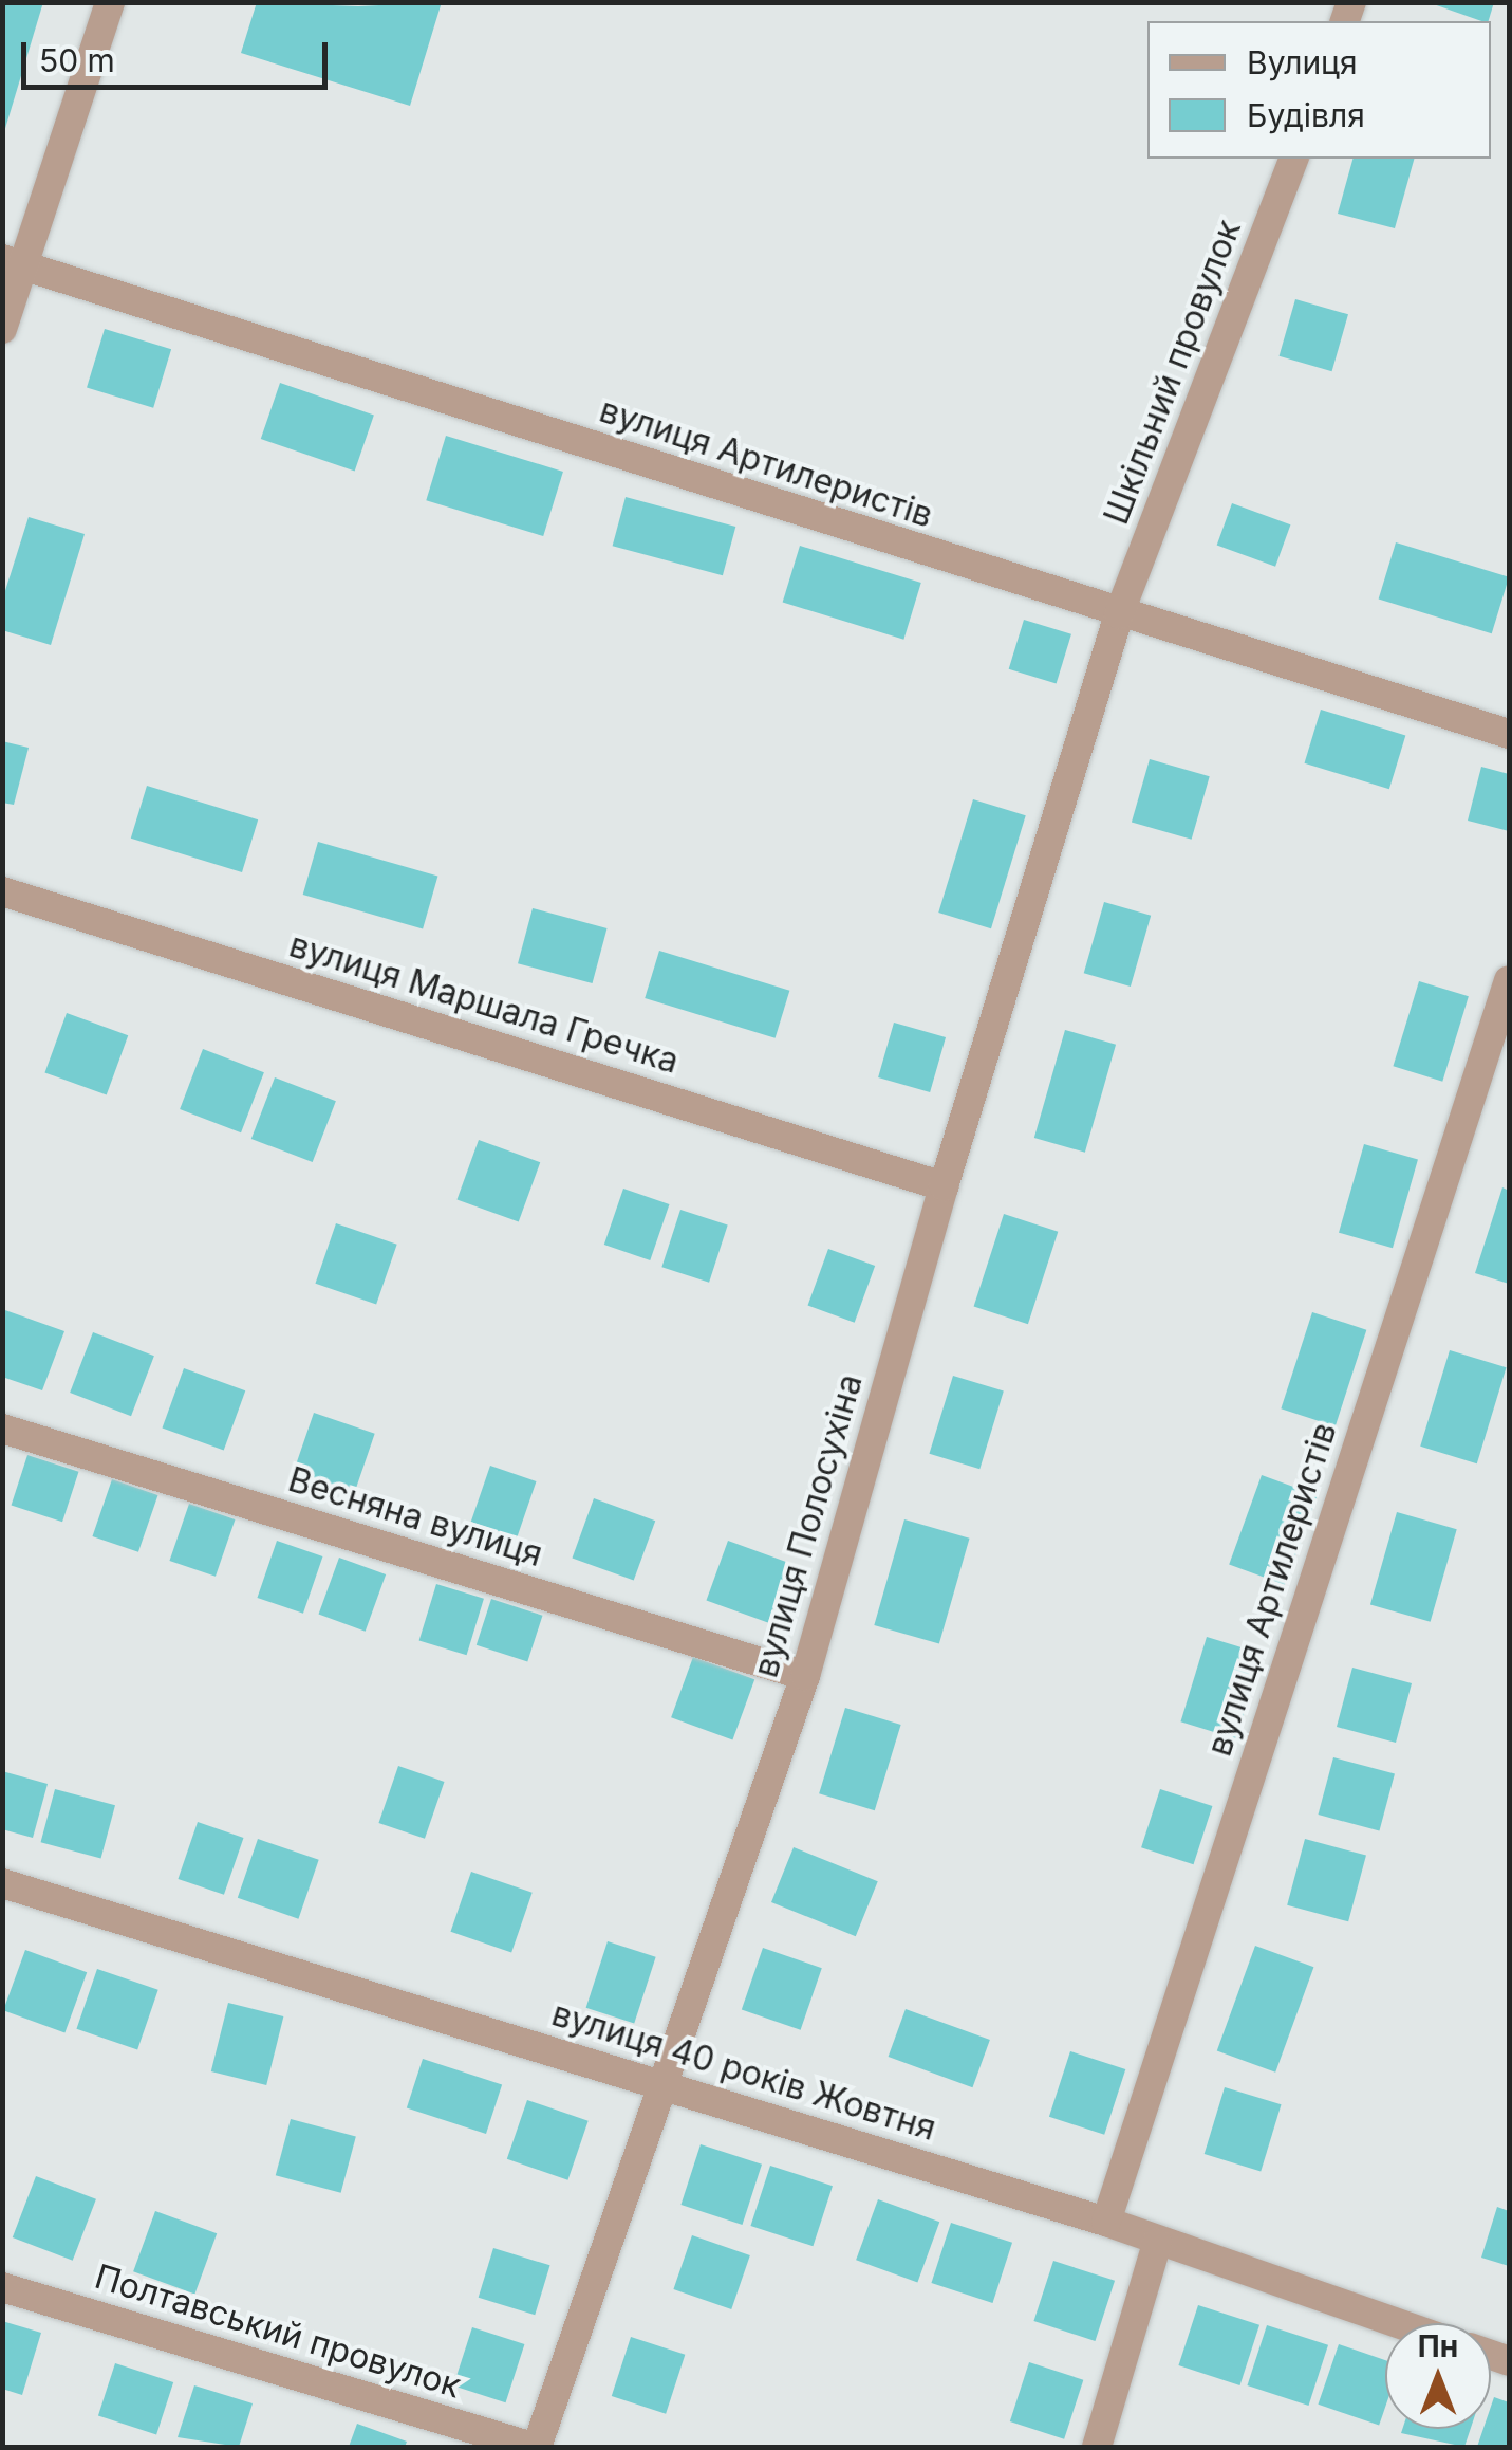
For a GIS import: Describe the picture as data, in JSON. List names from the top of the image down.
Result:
{
  "streets": {
    "street": [
      "Шкільний провулок",
      "вулиця Артилеристів",
      "вулиця Маршала Гречка",
      "Весняна вулиця",
      "вулиця Полосухіна",
      "вулиця 40 років Жовтня",
      "Полтавський провулок"
    ]
  },
  "crossings": [
    ["Шкільний провулок", "вулиця Артилеристів"],
    ["Шкільний провулок", "вулиця Полосухіна"],
    ["вулиця Артилеристів", "вулиця Полосухіна"],
    ["вулиця Артилеристів", "вулиця 40 років Жовтня"],
    ["вулиця Маршала Гречка", "вулиця Полосухіна"],
    ["Весняна вулиця", "вулиця Полосухіна"],
    ["вулиця Полосухіна", "вулиця 40 років Жовтня"],
    ["вулиця Полосухіна", "Полтавський провулок"]
  ],
  "legend": ["Вулиця", "Будівля"],
  "scale_bar": "50 m",
  "north": "top"
}
